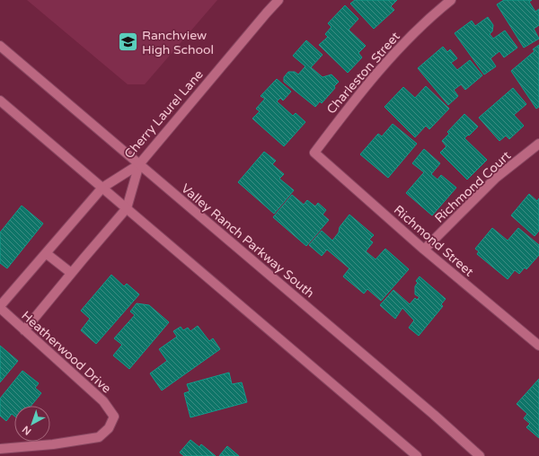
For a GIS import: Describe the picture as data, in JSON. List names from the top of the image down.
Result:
{
  "streets": {
    "street": [
      "Charleston Street",
      "Cherry Laurel Lane",
      "Richmond Court",
      "Valley Ranch Parkway South",
      "Richmond Street",
      "Heatherwood Drive"
    ]
  },
  "crossings": [
    ["Charleston Street", "Richmond Street"],
    ["Cherry Laurel Lane", "Valley Ranch Parkway South"],
    ["Cherry Laurel Lane", "Heatherwood Drive"],
    ["Richmond Court", "Richmond Street"]
  ],
  "places": {
    "school or university": ["Ranchview High School"]
  },
  "north": "bottom left"
}
